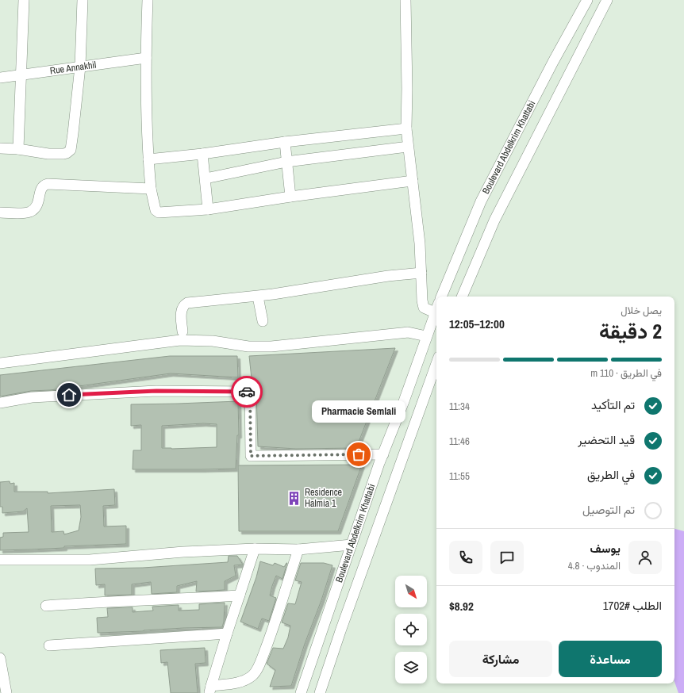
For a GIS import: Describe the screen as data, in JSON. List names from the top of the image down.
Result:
{
  "streets": {
    "street": ["Rue Annakhil", "Boulevard Abdelkrim Khattabi"]
  },
  "places": {
    "other": ["Pharmacie Semlali"],
    "building": ["Residence Halmia 1"]
  },
  "north": "bottom right",
  "page": {
    "heading": ["2 دقيقة", "يصل خلال", "12:00–12:05"],
    "panel": [
      "يوسف",
      "المندوب · 4.8",
      "الطلب #1702",
      "$8.92"
    ],
    "bar": "في الطريق · 110 m",
    "list": [
      ["تم التأكيد", "11:34"],
      ["قيد التحضير", "11:46"],
      ["في الطريق", "11:55"],
      "تم التوصيل"
    ],
    "bubble": "Pharmacie Semlali",
    "buttons": ["مساعدة", "مشاركة"]
  }
}
